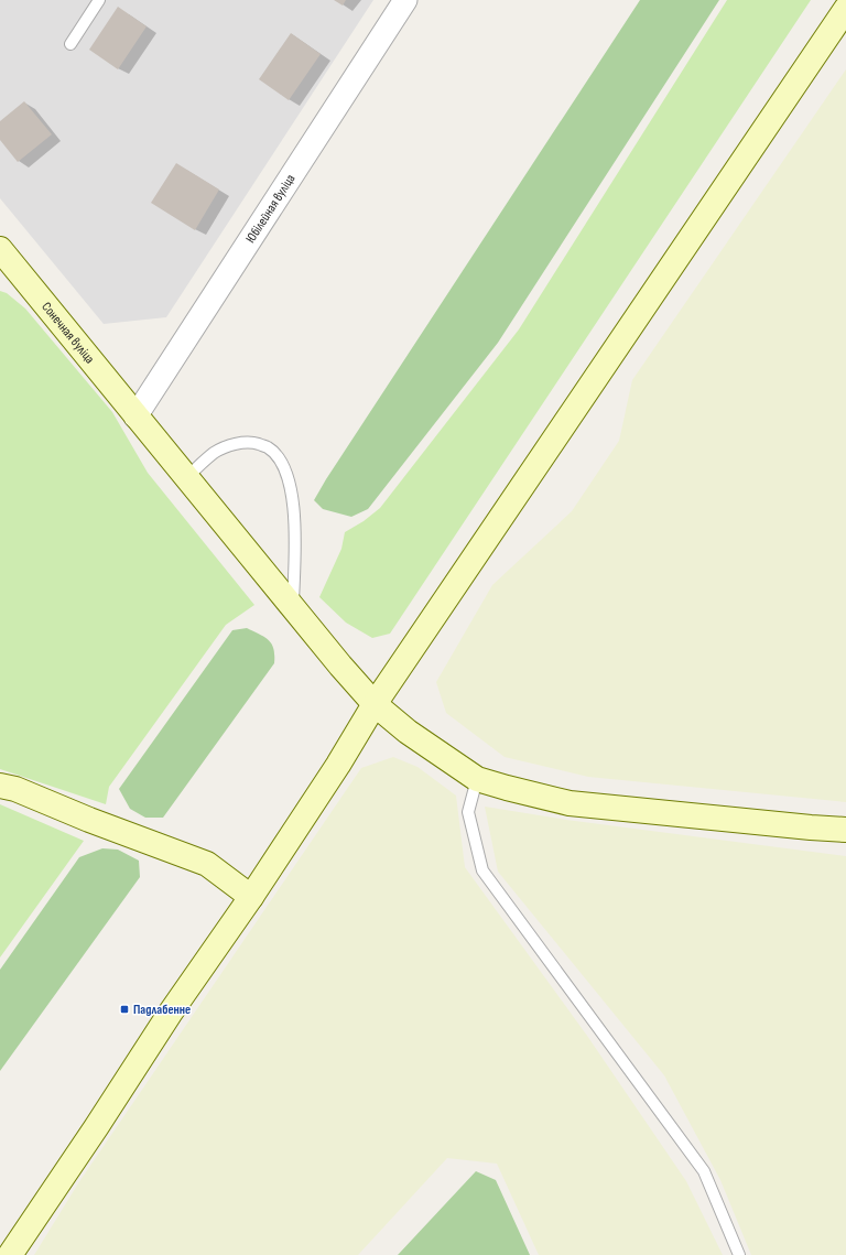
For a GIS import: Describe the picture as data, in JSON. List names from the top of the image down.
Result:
{
  "streets": {
    "main road": ["Сонечная вуліца"],
    "street": ["Юбілейная вуліца"]
  },
  "crossings": [
    ["Юбілейная вуліца", "Сонечная вуліца"]
  ],
  "places": {
    "transit": ["Падлабенне"]
  }
}
